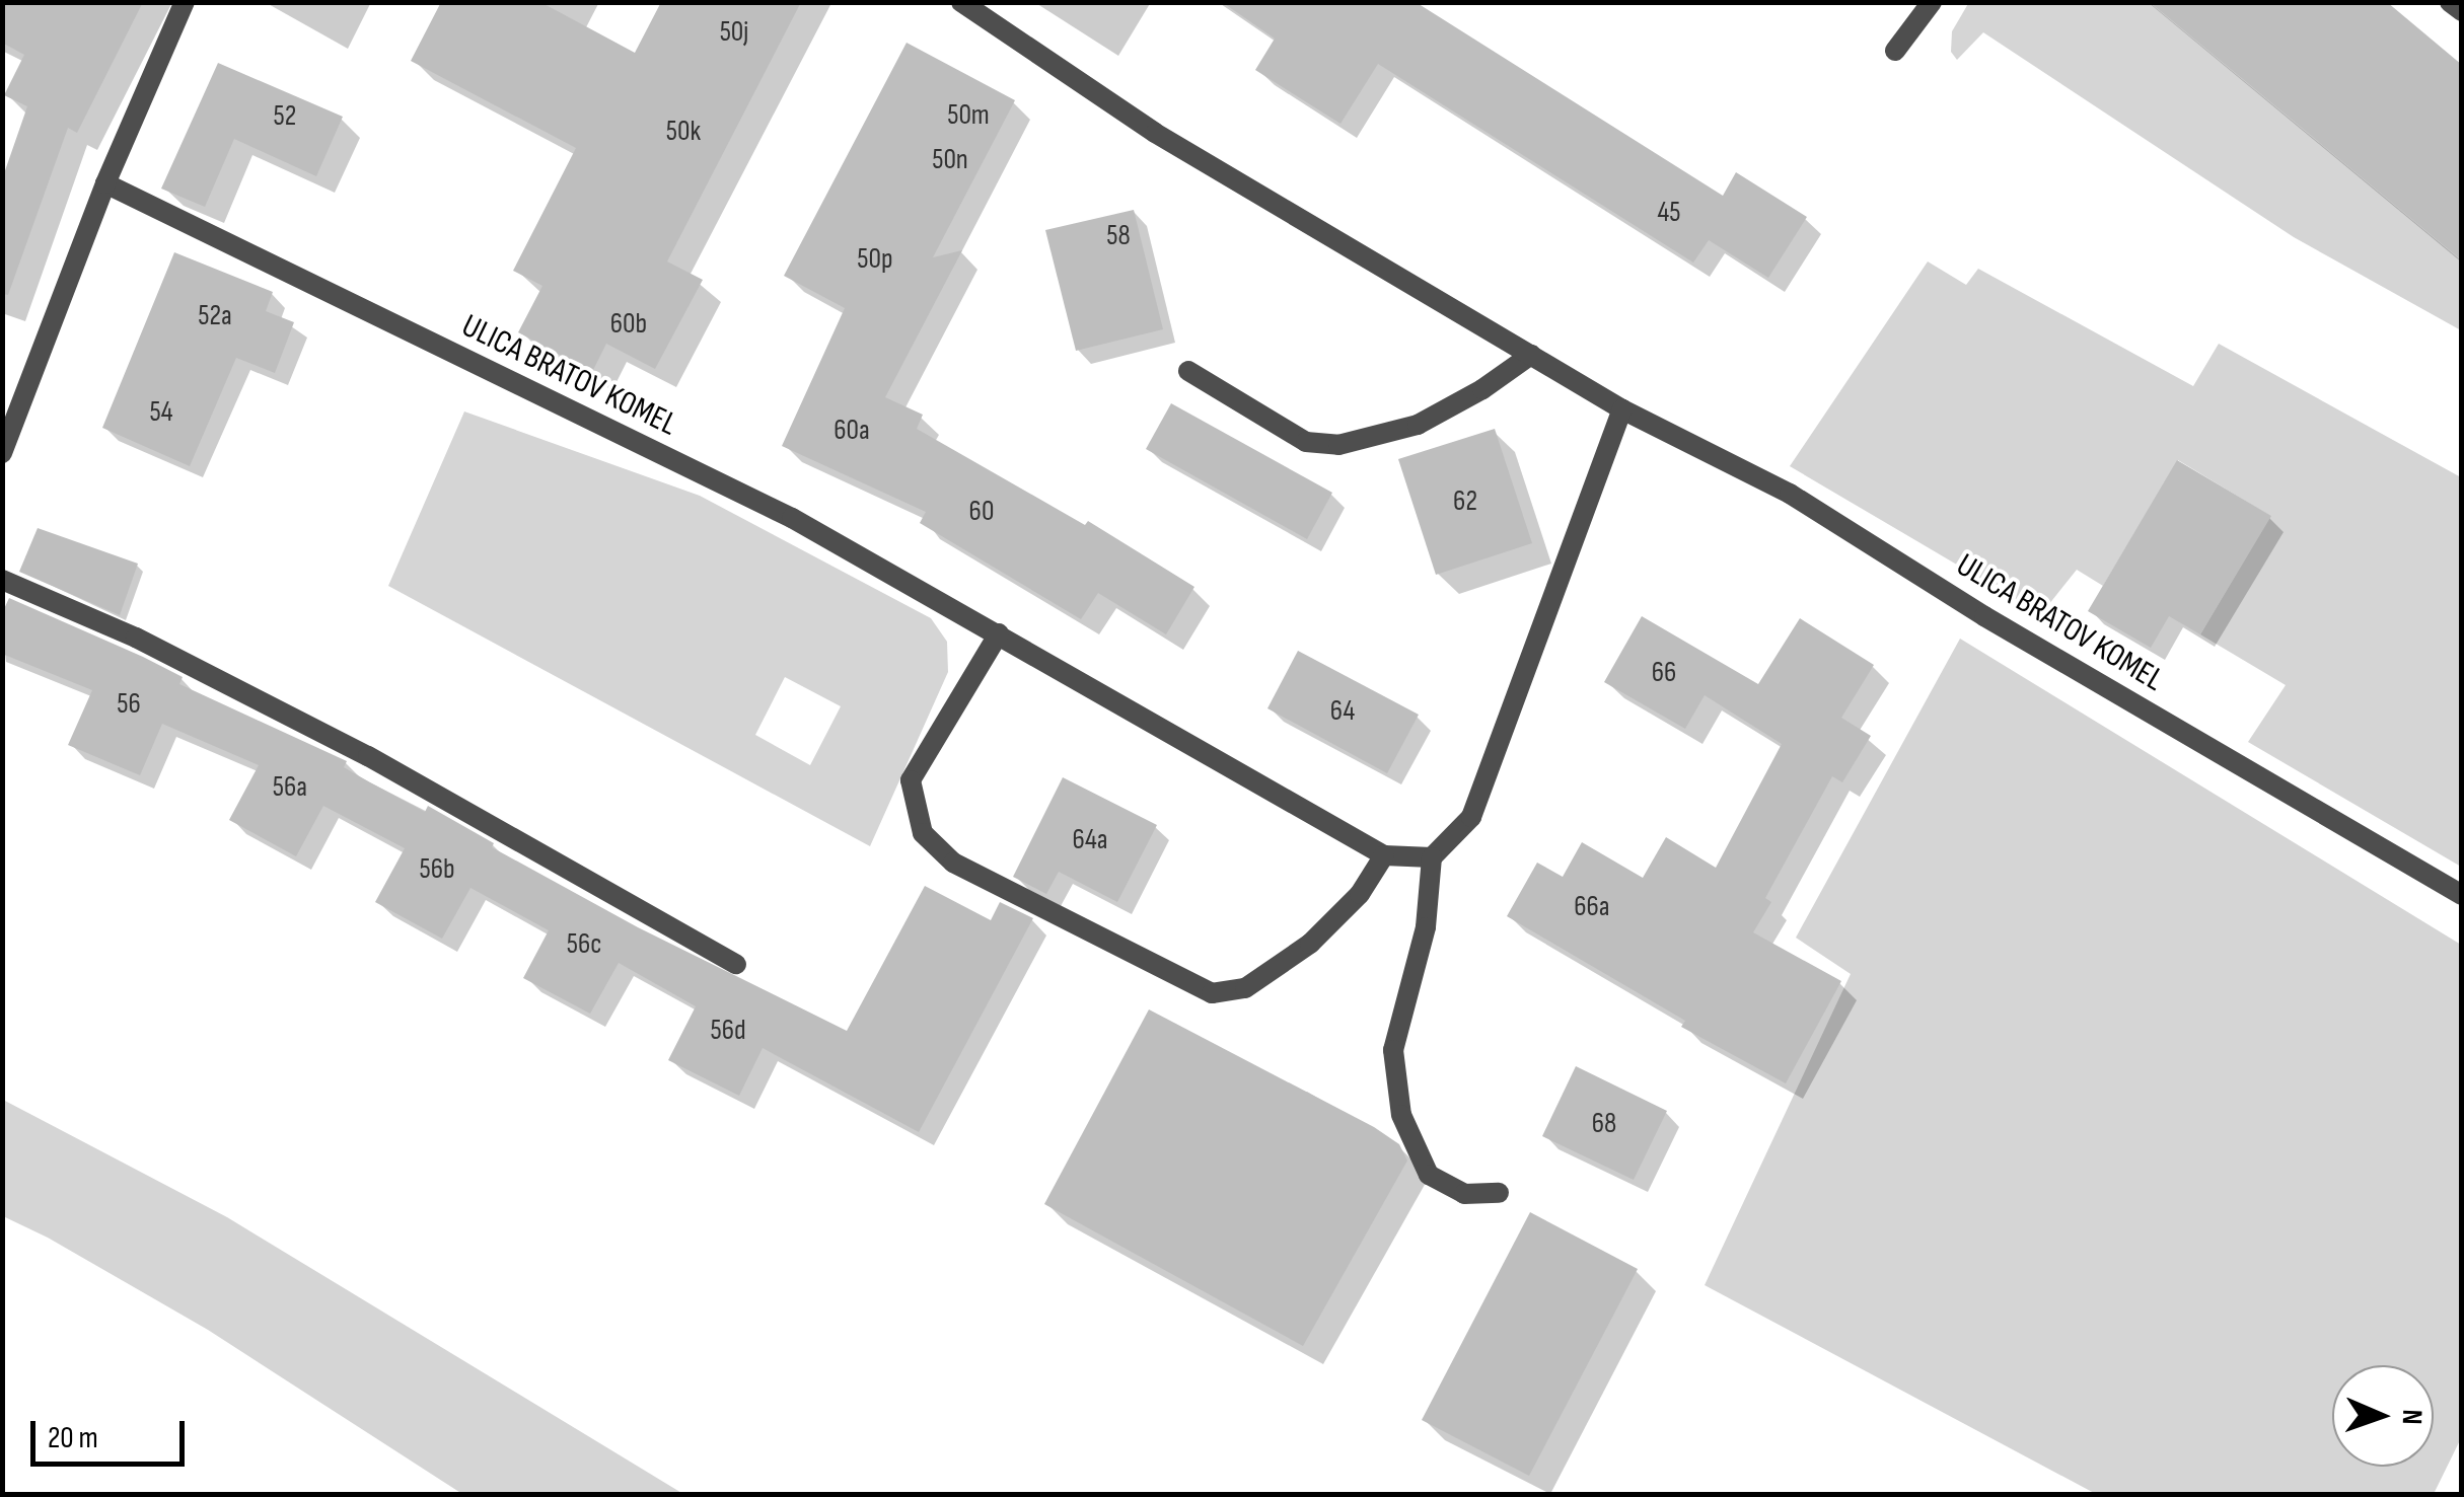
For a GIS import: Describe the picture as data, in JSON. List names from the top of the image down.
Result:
{
  "streets": {
    "street": ["ULICA BRATOV KOMEL"]
  },
  "house_numbers": [
    "50j",
    "50m",
    "52",
    "50k",
    "50n",
    "45",
    "58",
    "50p",
    "52a",
    "60b",
    "54",
    "60a",
    "62",
    "60",
    "66",
    "56",
    "64",
    "56a",
    "64a",
    "56b",
    "66a",
    "56c",
    "56d",
    "68"
  ],
  "scale_bar": "20 m",
  "north": "right"
}
